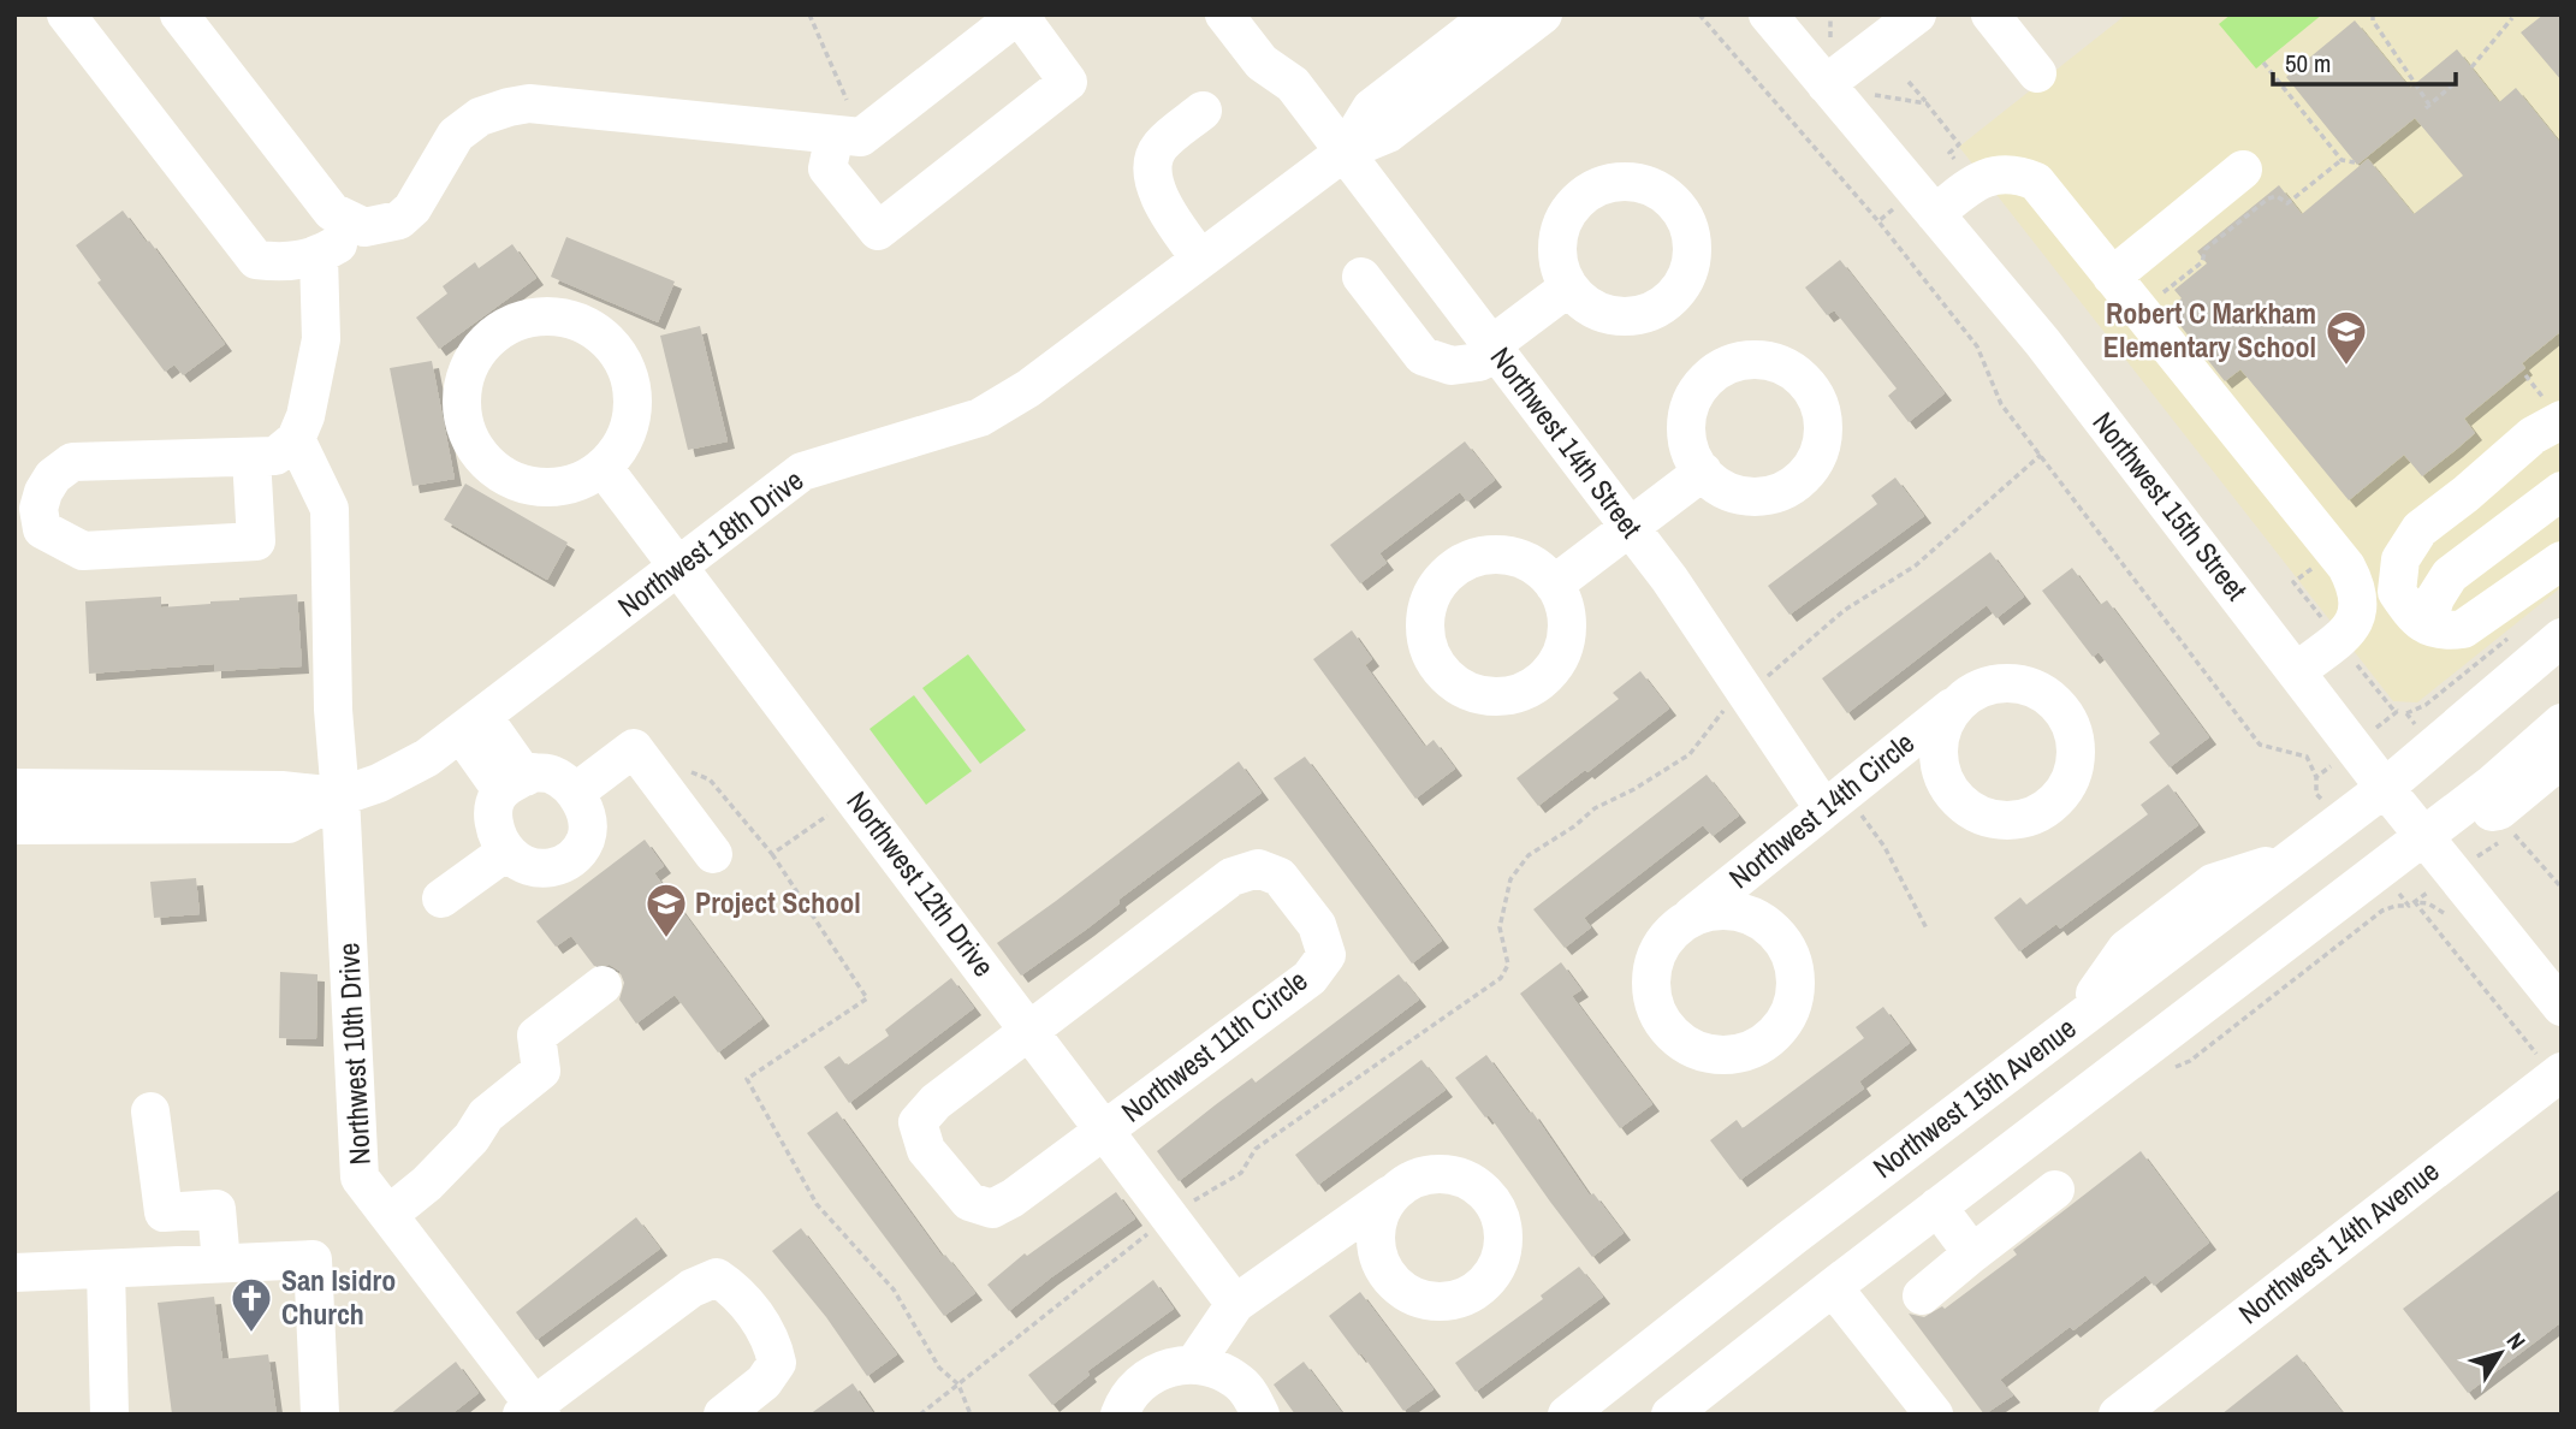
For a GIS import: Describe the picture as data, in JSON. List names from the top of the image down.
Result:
{
  "streets": {
    "street": [
      "Northwest 14th Street",
      "Northwest 15th Street",
      "Northwest 18th Drive",
      "Northwest 14th Circle",
      "Northwest 12th Drive",
      "Northwest 11th Circle",
      "Northwest 10th Drive",
      "Northwest 15th Avenue",
      "Northwest 14th Avenue"
    ]
  },
  "crossings": [
    ["Northwest 14th Street", "Northwest 18th Drive"],
    ["Northwest 14th Street", "Northwest 14th Circle"],
    ["Northwest 15th Street", "Northwest 15th Avenue"],
    ["Northwest 18th Drive", "Northwest 12th Drive"],
    ["Northwest 18th Drive", "Northwest 10th Drive"],
    ["Northwest 12th Drive", "Northwest 11th Circle"]
  ],
  "places": {
    "school or university": ["Robert C Markham Elementary School", "Project School"],
    "church": ["San Isidro Church"]
  },
  "scale_bar": "50 m",
  "north": "top right"
}
